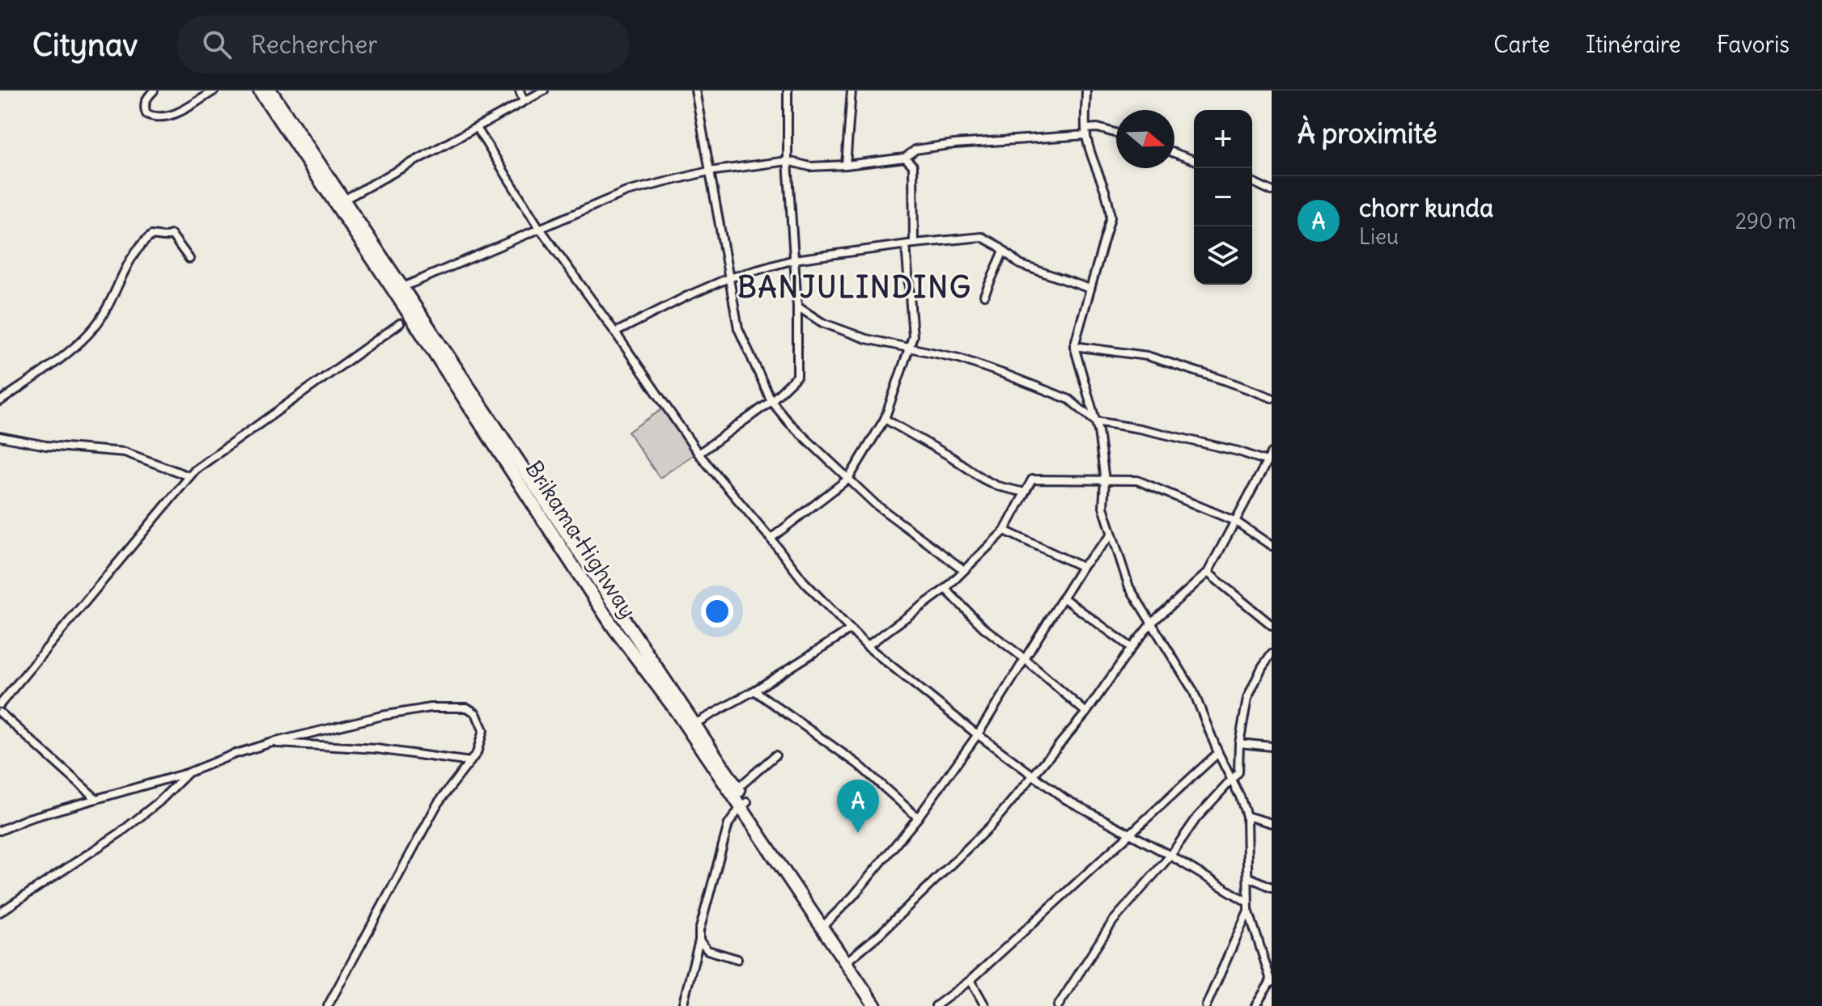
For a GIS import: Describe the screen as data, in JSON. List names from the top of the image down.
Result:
{
  "streets": {
    "highway": ["Brikama Highway"]
  },
  "districts": ["BANJULINDING"],
  "north": "right",
  "page": {
    "header": "Citynav",
    "search": "Rechercher",
    "nav": ["Carte", "Itinéraire", "Favoris"],
    "heading": "À proximité",
    "map_buttons": ["+", "−"],
    "list": [
      {
        "mark": "A",
        "name": "chorr kunda",
        "note": "Lieu",
        "value": "290 m"
      }
    ],
    "pins": "A"
  }
}
